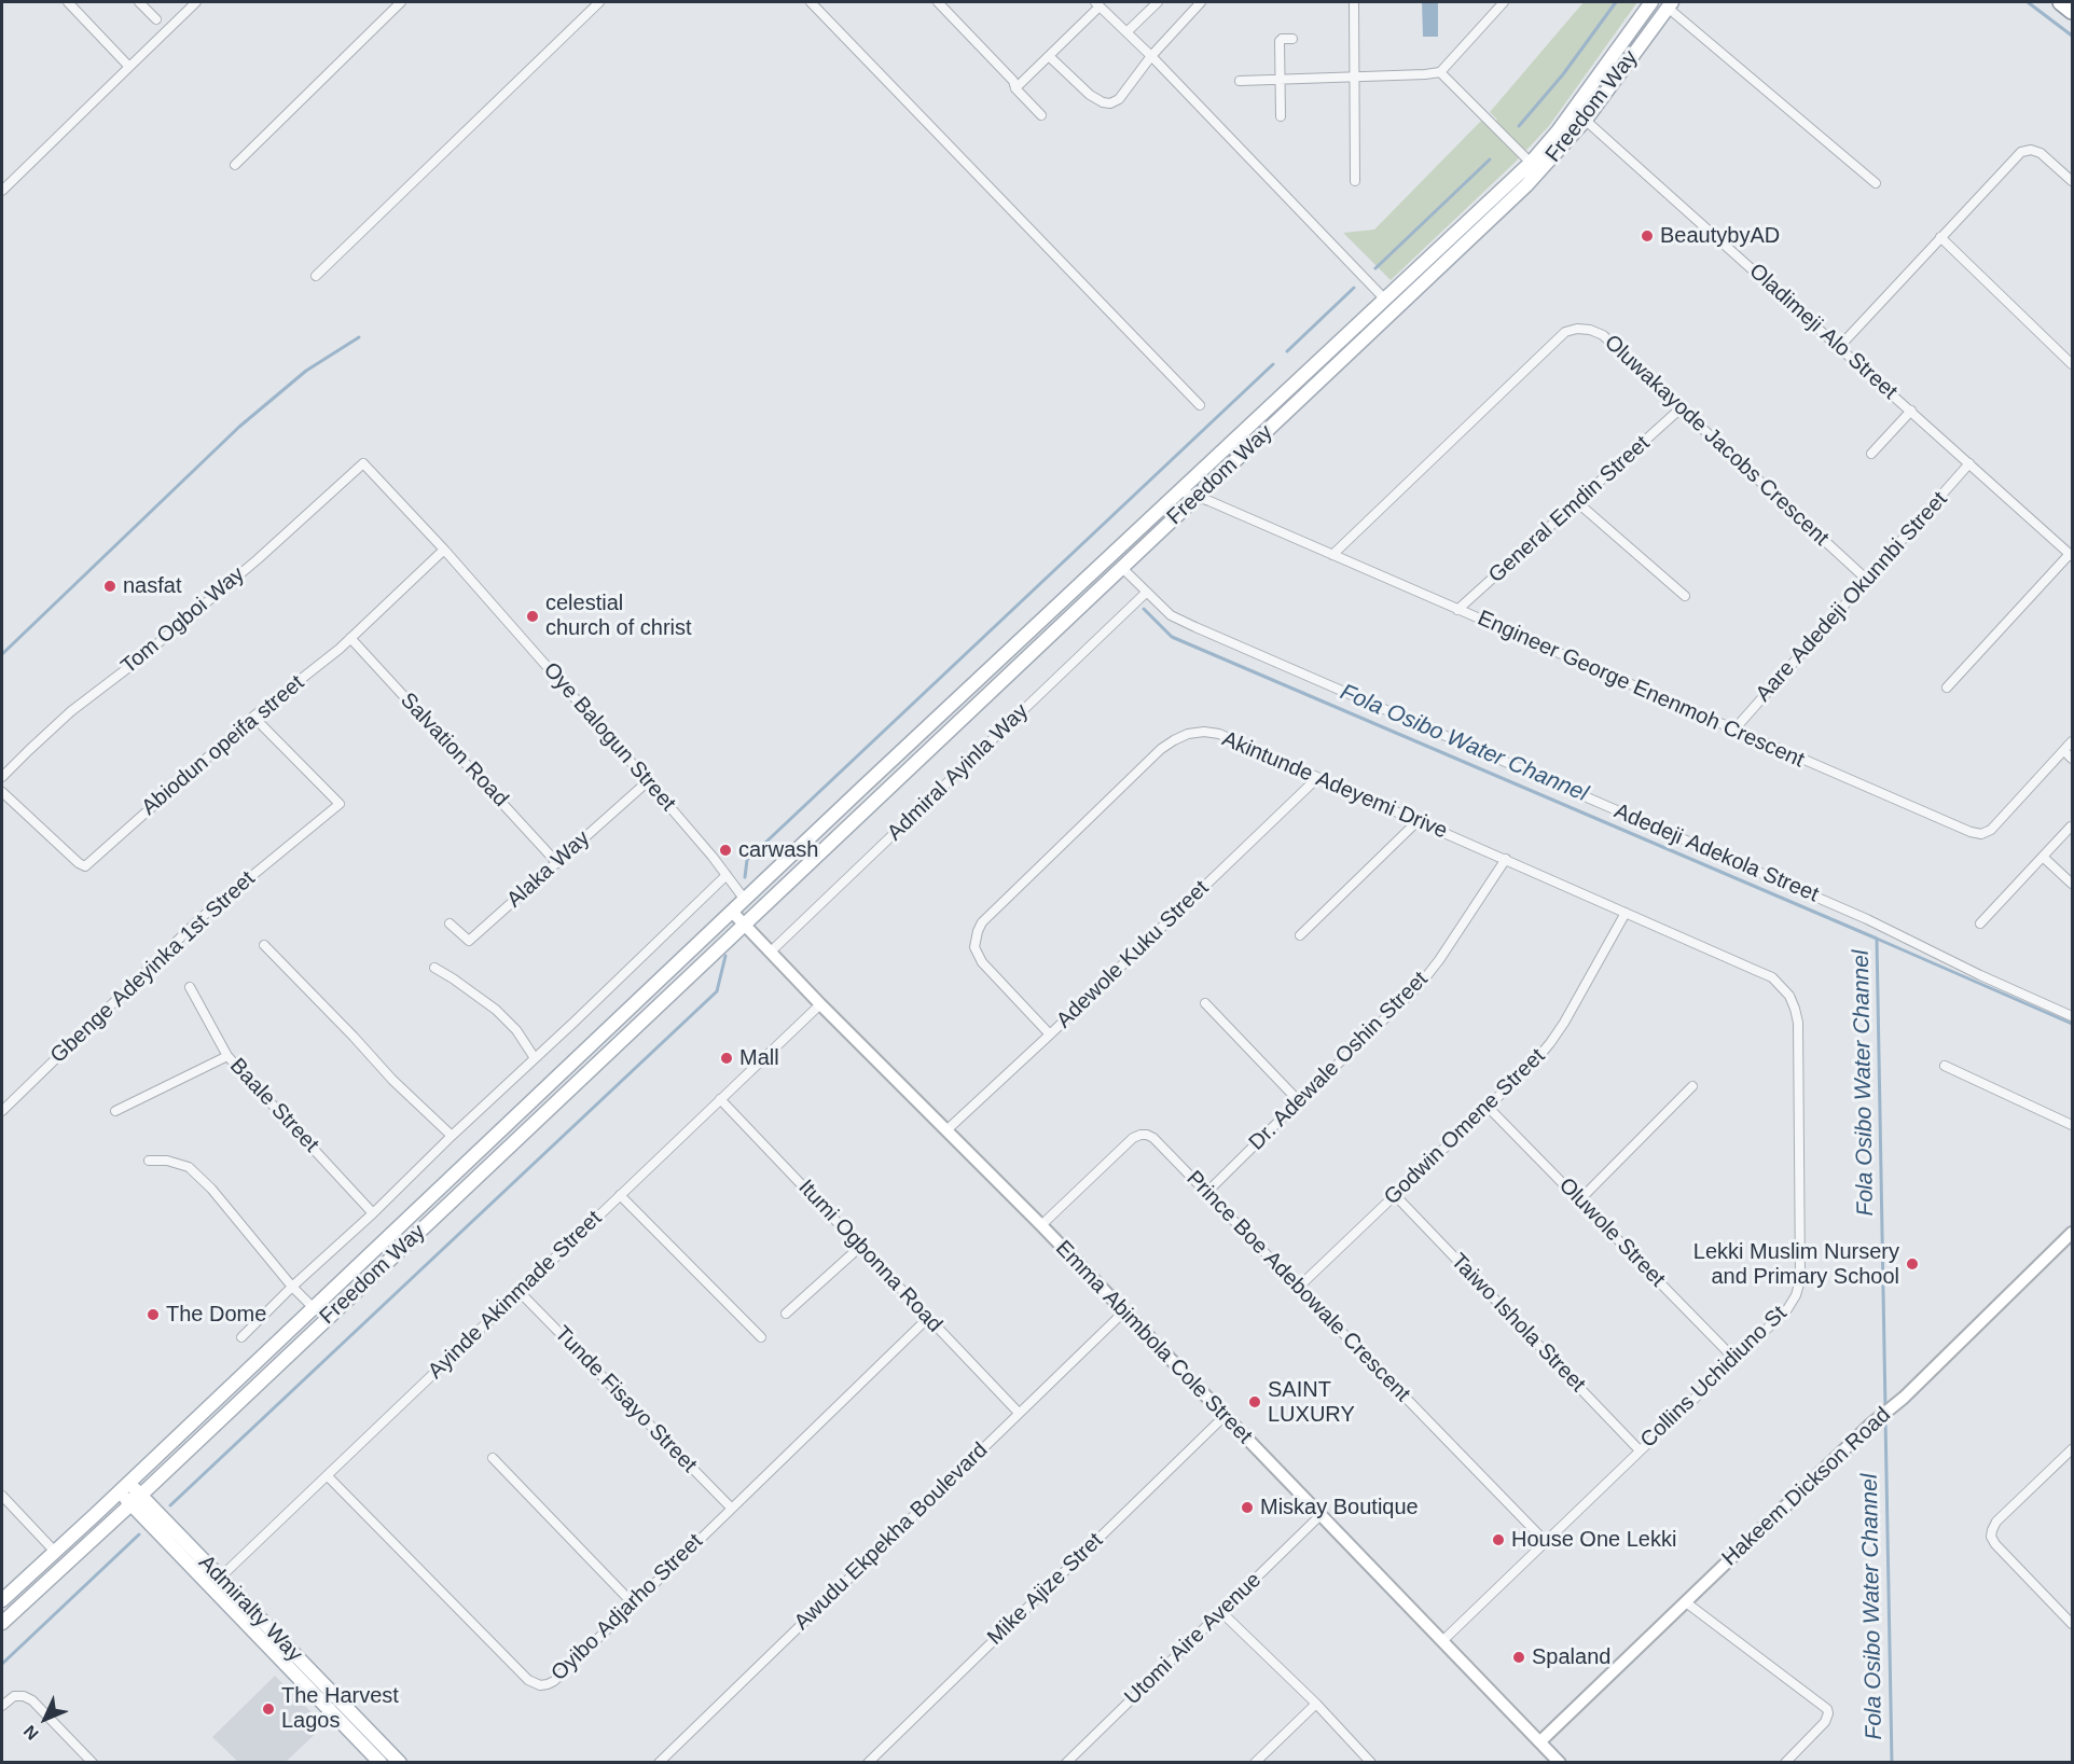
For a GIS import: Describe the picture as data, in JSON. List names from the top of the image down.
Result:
{
  "streets": {
    "main road": ["Freedom Way", "Admiralty Way"],
    "street": [
      "Oladimeji Alo Street",
      "Oluwakayode Jacobs Crescent",
      "General Emdin Street",
      "Aare Adedeji Okunnbi Street",
      "Tom Ogboi Way",
      "Engineer George Enenmoh Crescent",
      "Oye Balogun Street",
      "Abiodun opeifa street",
      "Salvation Road",
      "Admiral Ayinla Way",
      "Akintunde Adeyemi Drive",
      "Adedeji Adekola Street",
      "Alaka Way",
      "Adewole Kuku Street",
      "Gbenge Adeyinka 1st Street",
      "Dr. Adewale Oshin Street",
      "Baale Street",
      "Godwin Omene Street",
      "Oluwole Street",
      "Itumi Ogbonna Road",
      "Prince Boe Adebowale Crescent",
      "Ayinde Akinmade Street",
      "Taiwo Ishola Street",
      "Emma Abimbola Cole Street",
      "Collins Uchidiuno St",
      "Tunde Fisayo Street",
      "Hakeem Dickson Road",
      "Awudu Ekpekha Boulevard",
      "Mike Ajize Stret",
      "Oyibo Adjarho Street",
      "Utomi Aire Avenue"
    ]
  },
  "crossings": [
    ["Freedom Way", "Oladimeji Alo Street"],
    ["Freedom Way", "Engineer George Enenmoh Crescent"],
    ["Freedom Way", "Oye Balogun Street"],
    ["Freedom Way", "Adedeji Adekola Street"],
    ["Freedom Way", "Emma Abimbola Cole Street"],
    ["Freedom Way", "Admiralty Way"],
    ["Oladimeji Alo Street", "Aare Adedeji Okunnbi Street"],
    ["Oluwakayode Jacobs Crescent", "General Emdin Street"],
    ["Oluwakayode Jacobs Crescent", "Aare Adedeji Okunnbi Street"],
    ["Oluwakayode Jacobs Crescent", "Engineer George Enenmoh Crescent"],
    ["General Emdin Street", "Engineer George Enenmoh Crescent"],
    ["Aare Adedeji Okunnbi Street", "Engineer George Enenmoh Crescent"],
    ["Tom Ogboi Way", "Oye Balogun Street"],
    ["Oye Balogun Street", "Abiodun opeifa street"],
    ["Oye Balogun Street", "Alaka Way"],
    ["Abiodun opeifa street", "Salvation Road"],
    ["Abiodun opeifa street", "Gbenge Adeyinka 1st Street"],
    ["Salvation Road", "Alaka Way"],
    ["Admiral Ayinla Way", "Adedeji Adekola Street"],
    ["Admiral Ayinla Way", "Emma Abimbola Cole Street"],
    ["Akintunde Adeyemi Drive", "Adewole Kuku Street"],
    ["Akintunde Adeyemi Drive", "Dr. Adewale Oshin Street"],
    ["Akintunde Adeyemi Drive", "Godwin Omene Street"],
    ["Akintunde Adeyemi Drive", "Collins Uchidiuno St"],
    ["Adewole Kuku Street", "Emma Abimbola Cole Street"],
    ["Dr. Adewale Oshin Street", "Prince Boe Adebowale Crescent"],
    ["Godwin Omene Street", "Oluwole Street"],
    ["Godwin Omene Street", "Prince Boe Adebowale Crescent"],
    ["Godwin Omene Street", "Taiwo Ishola Street"],
    ["Oluwole Street", "Collins Uchidiuno St"],
    ["Itumi Ogbonna Road", "Ayinde Akinmade Street"],
    ["Itumi Ogbonna Road", "Awudu Ekpekha Boulevard"],
    ["Itumi Ogbonna Road", "Oyibo Adjarho Street"],
    ["Prince Boe Adebowale Crescent", "Emma Abimbola Cole Street"],
    ["Prince Boe Adebowale Crescent", "Collins Uchidiuno St"],
    ["Ayinde Akinmade Street", "Emma Abimbola Cole Street"],
    ["Ayinde Akinmade Street", "Tunde Fisayo Street"],
    ["Ayinde Akinmade Street", "Oyibo Adjarho Street"],
    ["Ayinde Akinmade Street", "Admiralty Way"],
    ["Taiwo Ishola Street", "Collins Uchidiuno St"],
    ["Emma Abimbola Cole Street", "Collins Uchidiuno St"],
    ["Emma Abimbola Cole Street", "Hakeem Dickson Road"],
    ["Emma Abimbola Cole Street", "Awudu Ekpekha Boulevard"],
    ["Emma Abimbola Cole Street", "Mike Ajize Stret"],
    ["Emma Abimbola Cole Street", "Utomi Aire Avenue"],
    ["Tunde Fisayo Street", "Oyibo Adjarho Street"]
  ],
  "water": ["Fola Osibo Water Channel"],
  "places": [
    "BeautybyAD",
    "nasfat",
    "celestial church of christ",
    "carwash",
    "Mall",
    "Lekki Muslim Nursery and Primary School",
    "The Dome",
    "SAINT LUXURY",
    "Miskay Boutique",
    "House One Lekki",
    "Spaland",
    "The Harvest Lagos"
  ],
  "north": "bottom left"
}
